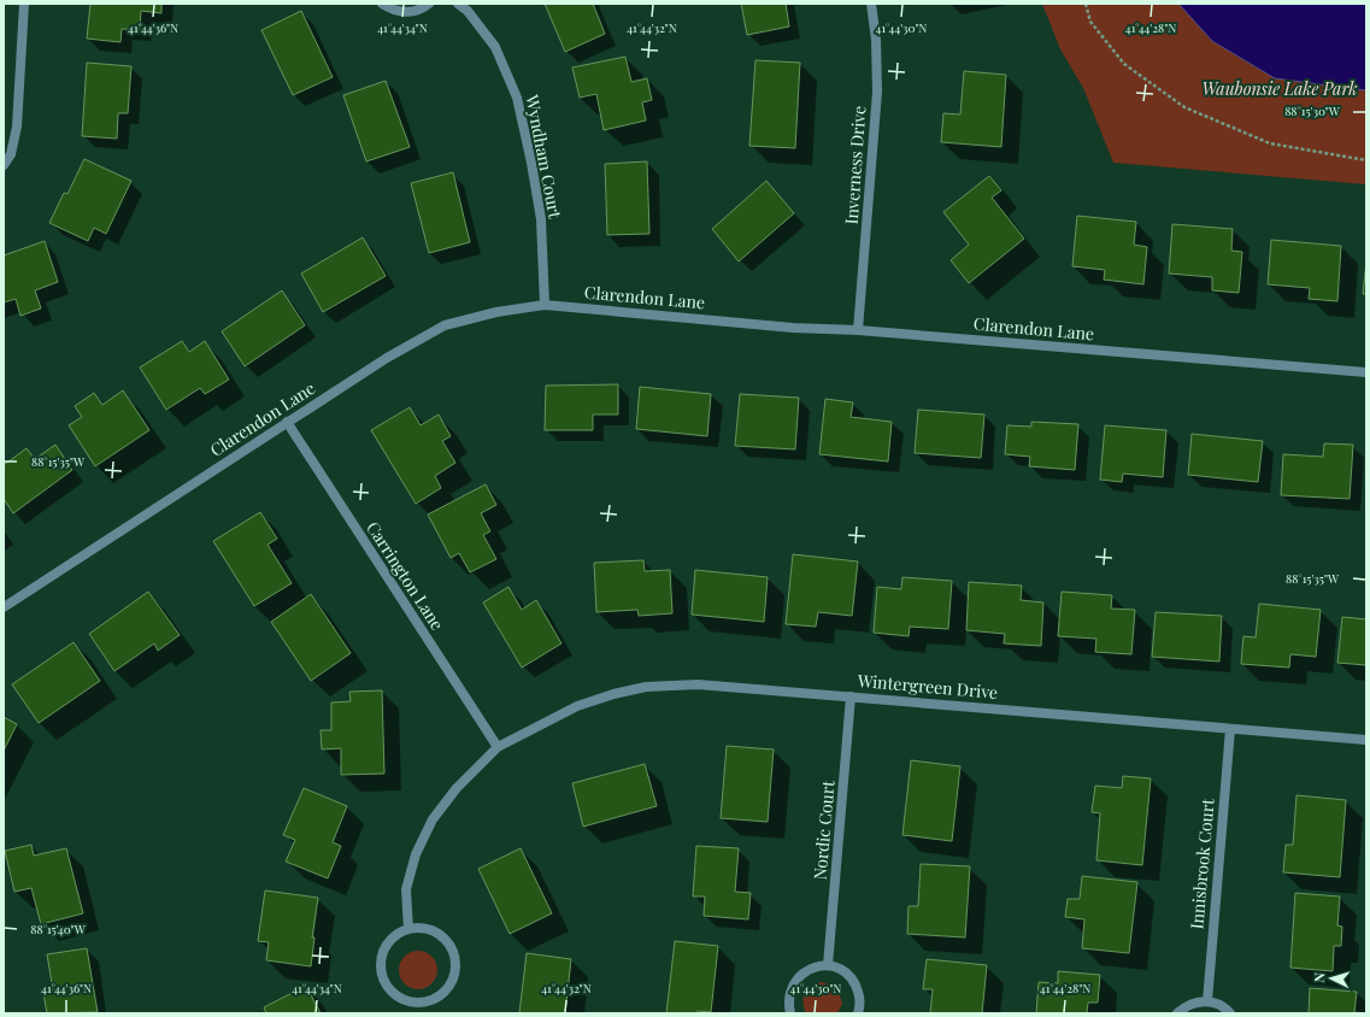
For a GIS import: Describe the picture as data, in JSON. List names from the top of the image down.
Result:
{
  "streets": {
    "street": [
      "Wyndham Court",
      "Inverness Drive",
      "Clarendon Lane",
      "Carrington Lane",
      "Wintergreen Drive",
      "Nordic Court",
      "Innisbrook Court"
    ]
  },
  "crossings": [
    ["Wyndham Court", "Clarendon Lane"],
    ["Inverness Drive", "Clarendon Lane"],
    ["Clarendon Lane", "Carrington Lane"],
    ["Carrington Lane", "Wintergreen Drive"],
    ["Wintergreen Drive", "Nordic Court"],
    ["Wintergreen Drive", "Innisbrook Court"]
  ],
  "parks": ["Waubonsie Lake Park"],
  "north": "left",
  "coordinates": [
    "41°44'36\"N",
    "41°44'34\"N",
    "41°44'32\"N",
    "41°44'30\"N",
    "41°44'28\"N",
    "88°15'30\"W",
    "88°15'35\"W",
    "88°15'40\"W"
  ]
}
